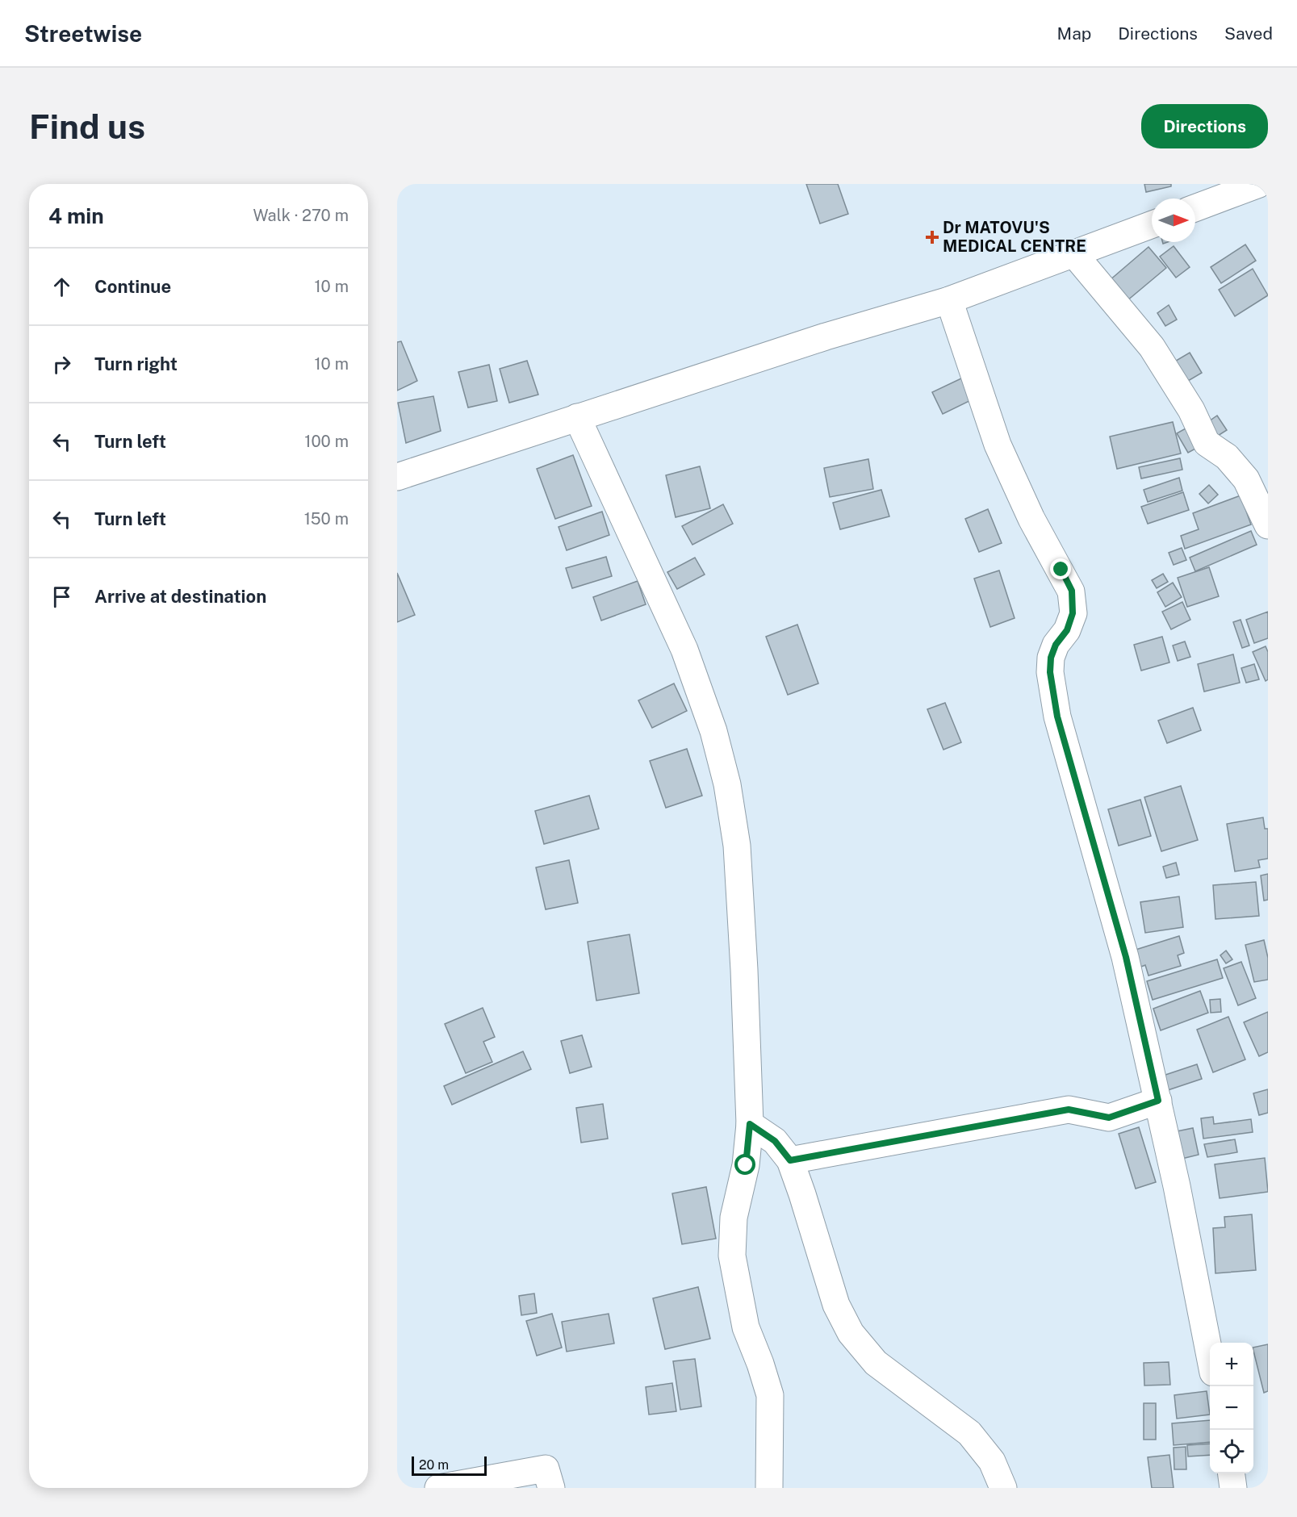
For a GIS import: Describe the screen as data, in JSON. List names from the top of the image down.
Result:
{
  "places": {
    "health": ["Dr MATOVU'S MEDICAL CENTRE"]
  },
  "scale_bar": "20 m",
  "north": "right",
  "page": {
    "header": "Streetwise",
    "nav": ["Map", "Directions", "Saved"],
    "buttons": "Directions",
    "title": "Find us",
    "heading": ["4 min", "Walk · 270 m"],
    "list": [
      ["Continue", "10 m"],
      ["Turn right", "10 m"],
      ["Turn left", "100 m"],
      ["Turn left", "150 m"],
      "Arrive at destination"
    ],
    "map_buttons": ["+", "−"],
    "scale": "20 m"
  }
}
